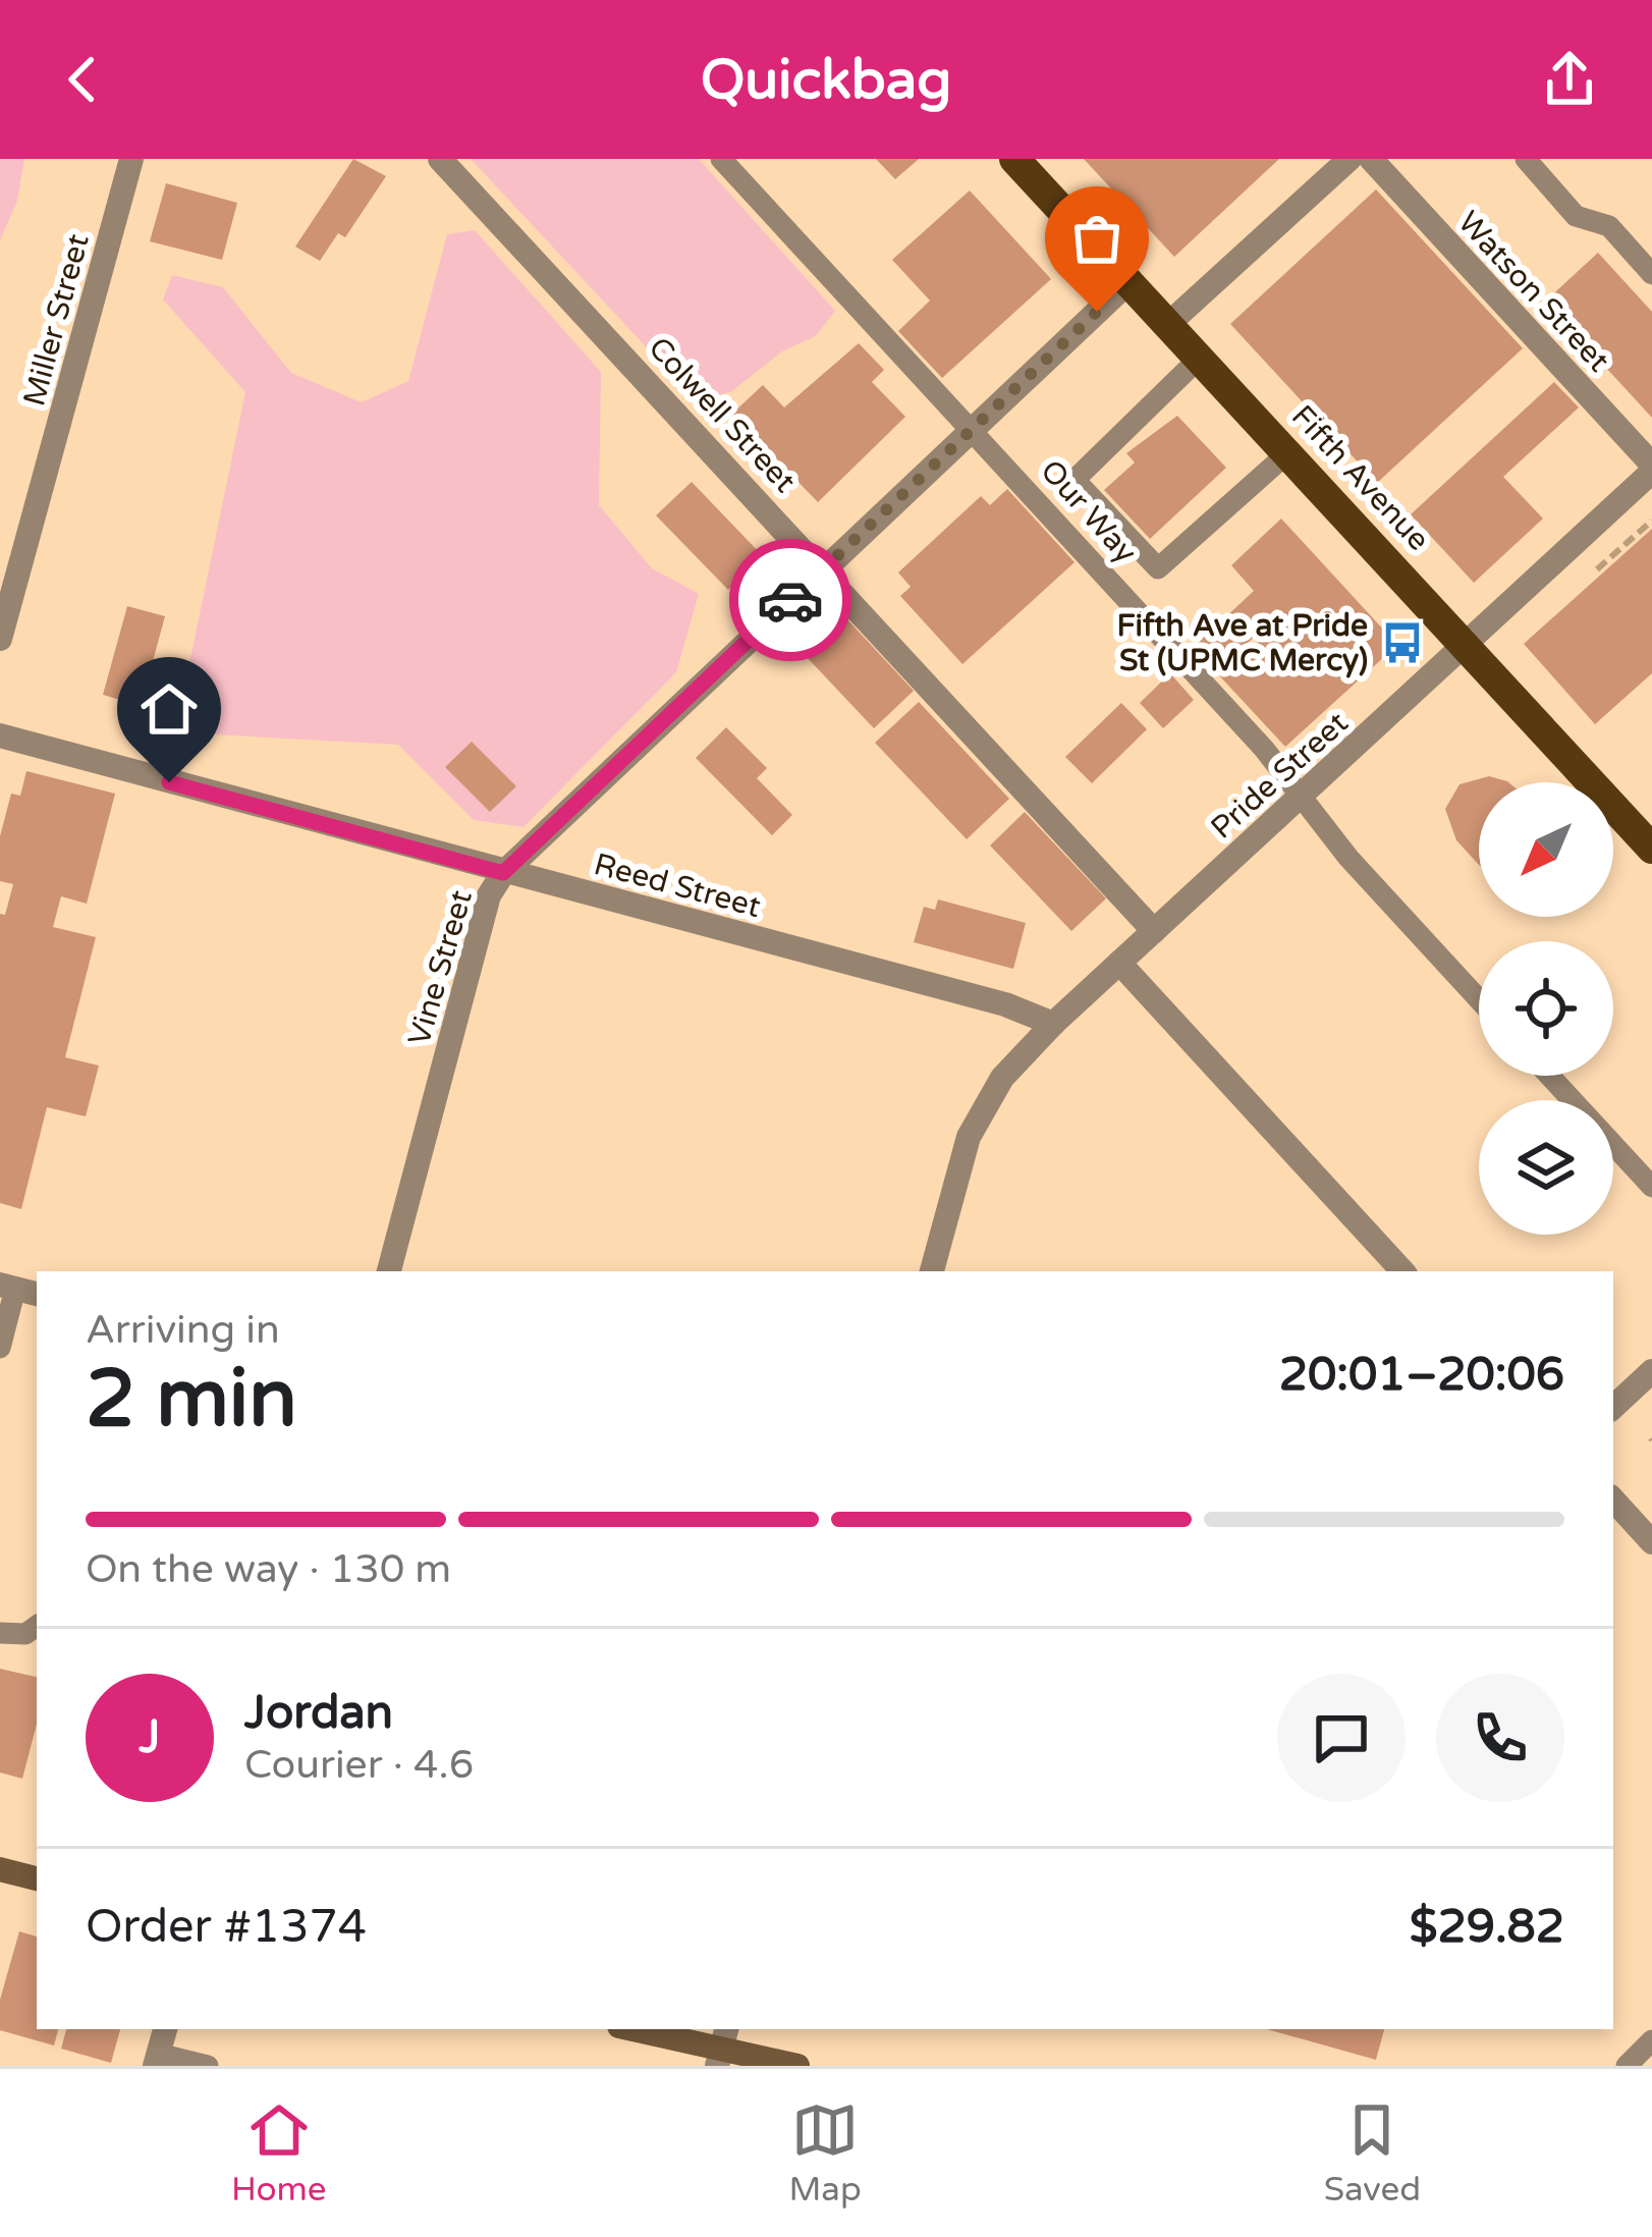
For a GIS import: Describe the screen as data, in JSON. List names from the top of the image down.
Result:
{
  "streets": {
    "main road": ["Fifth Avenue"],
    "street": [
      "Watson Street",
      "Miller Street",
      "Colwell Street",
      "Pride Street",
      "Reed Street",
      "Vine Street"
    ],
    "lane": ["Our Way"]
  },
  "crossings": [
    ["Watson Street", "Pride Street"],
    ["Colwell Street", "Pride Street"],
    ["Colwell Street", "Vine Street"],
    ["Fifth Avenue", "Pride Street"],
    ["Fifth Avenue", "Vine Street"],
    ["Our Way", "Pride Street"],
    ["Our Way", "Vine Street"],
    ["Pride Street", "Reed Street"],
    ["Reed Street", "Vine Street"]
  ],
  "places": {
    "bus stop": ["Fifth Ave at Pride St (UPMC Mercy)"]
  },
  "north": "bottom left",
  "page": {
    "header": "Quickbag",
    "heading": ["2 min", "Arriving in", "20:01–20:06"],
    "panel": [
      "Jordan",
      "Courier · 4.6",
      "Order #1374",
      "$29.82"
    ],
    "bar": "On the way · 130 m",
    "round": "J",
    "tabs": ["Home", "Map", "Saved"]
  }
}
